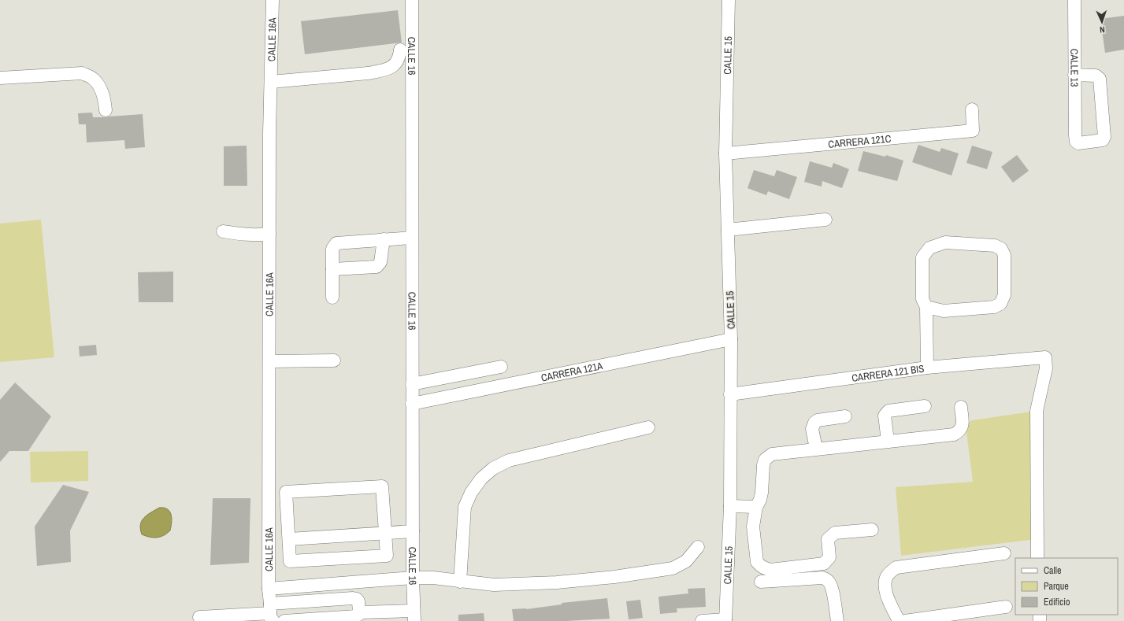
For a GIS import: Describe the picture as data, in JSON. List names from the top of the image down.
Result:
{
  "streets": {
    "street": [
      "CALLE 16A",
      "CALLE 16",
      "CALLE 15",
      "CALLE 13",
      "CARRERA 121C",
      "CARRERA 121A",
      "CARRERA 121 BIS"
    ]
  },
  "crossings": [
    ["CALLE 16", "CARRERA 121A"],
    ["CALLE 15", "CARRERA 121C"],
    ["CALLE 15", "CARRERA 121A"],
    ["CALLE 15", "CARRERA 121 BIS"]
  ],
  "legend": ["Calle", "Parque", "Edificio"],
  "north": "bottom"
}
